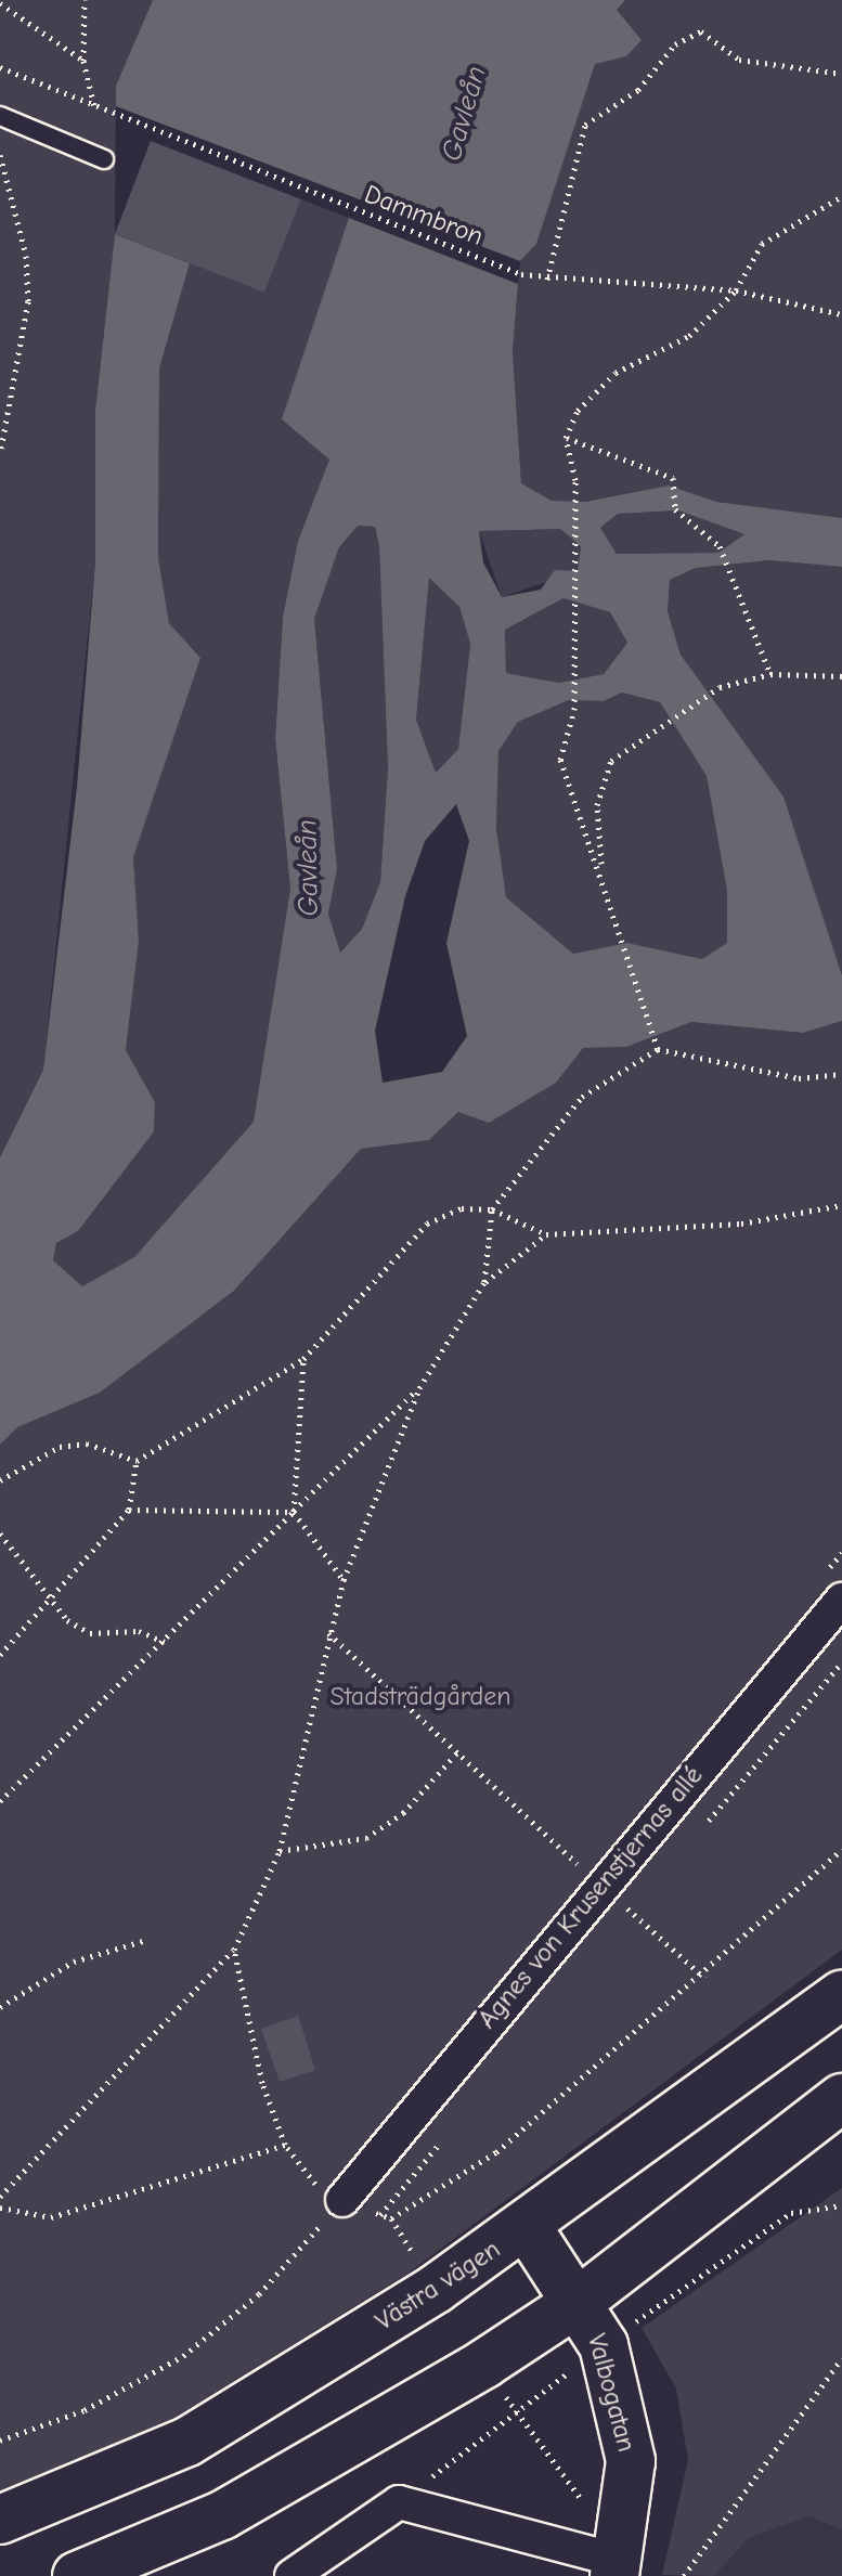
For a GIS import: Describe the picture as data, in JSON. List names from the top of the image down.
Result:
{
  "streets": {
    "main road": ["Västra vägen", "Valbogatan"],
    "street": ["Agnes von Krusenstjernas allé"],
    "path": ["Dammbron"]
  },
  "crossings": [
    ["Västra vägen", "Valbogatan"]
  ],
  "water": ["Gavleån"],
  "parks": ["Stadsträdgården"]
}
